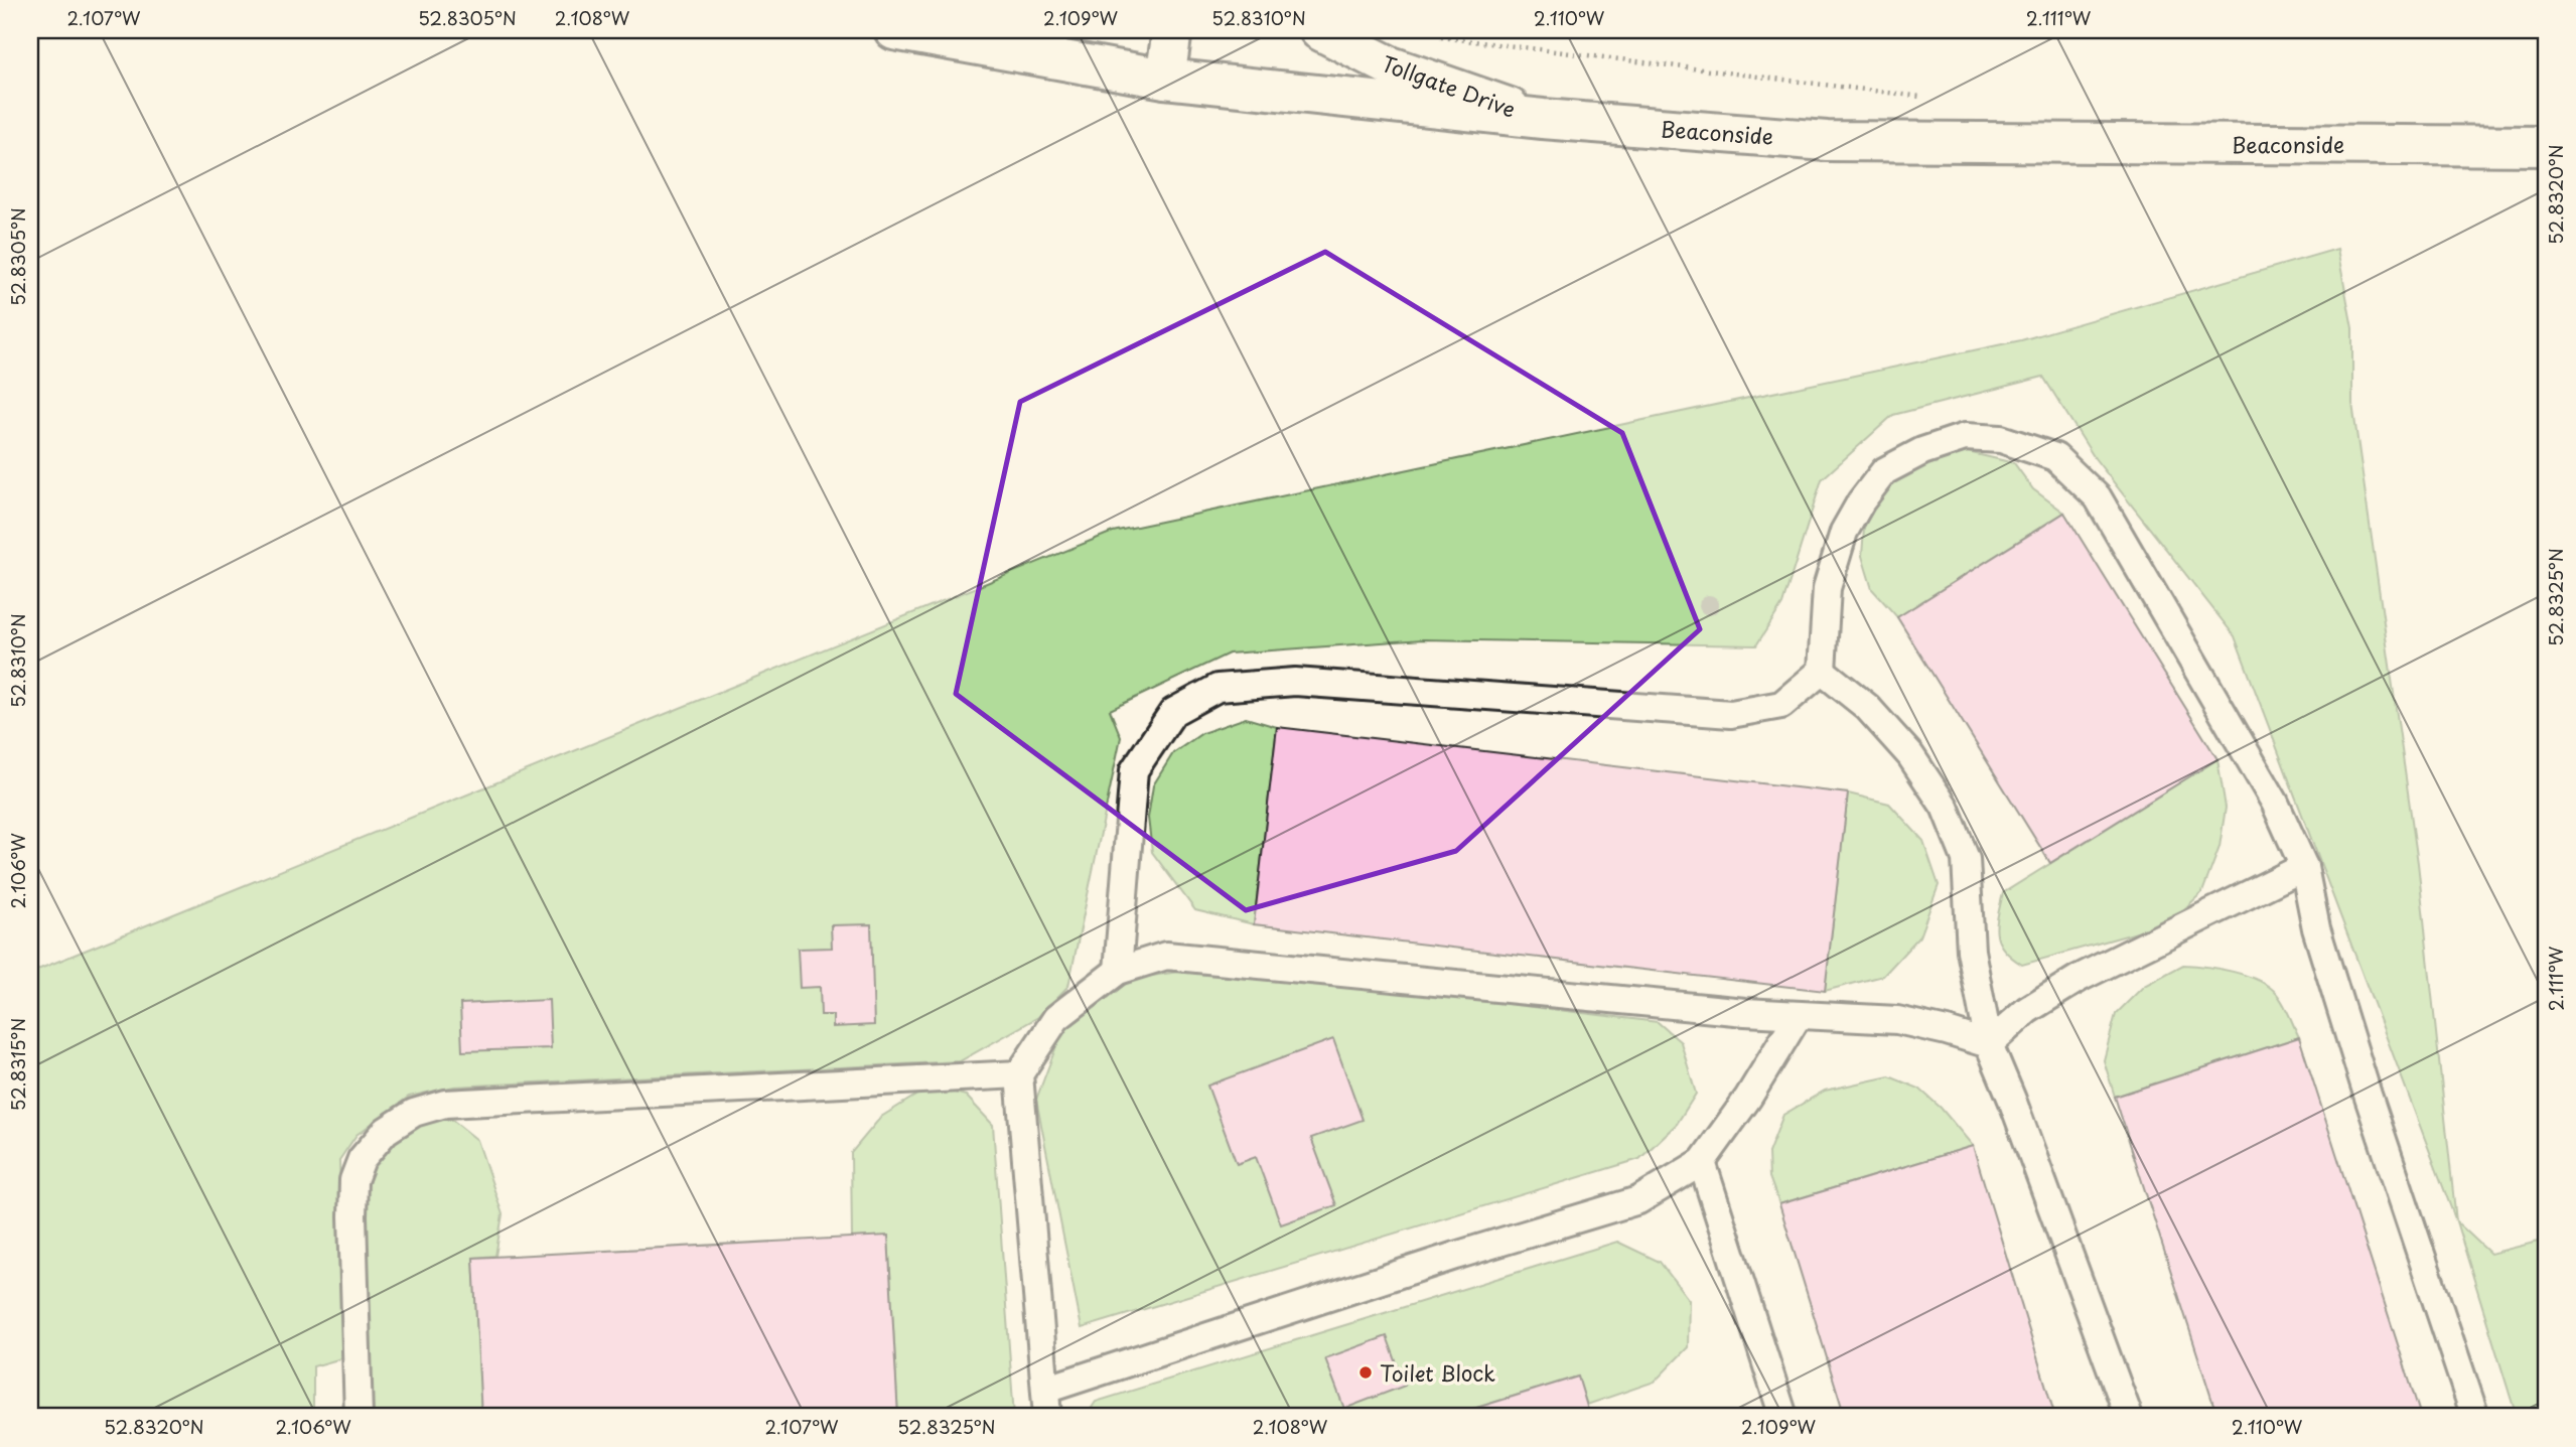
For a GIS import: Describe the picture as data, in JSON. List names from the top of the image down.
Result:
{
  "streets": {
    "main road": ["Tollgate Drive", "Beaconside"]
  },
  "crossings": [
    ["Tollgate Drive", "Beaconside"]
  ],
  "places": ["Toilet Block"],
  "coordinates": [
    "2.107°W",
    "52.8305°N",
    "2.108°W",
    "2.109°W",
    "52.8310°N",
    "2.110°W",
    "2.111°W",
    "52.8320°N",
    "52.8325°N",
    "2.106°W",
    "52.8315°N"
  ]
}
